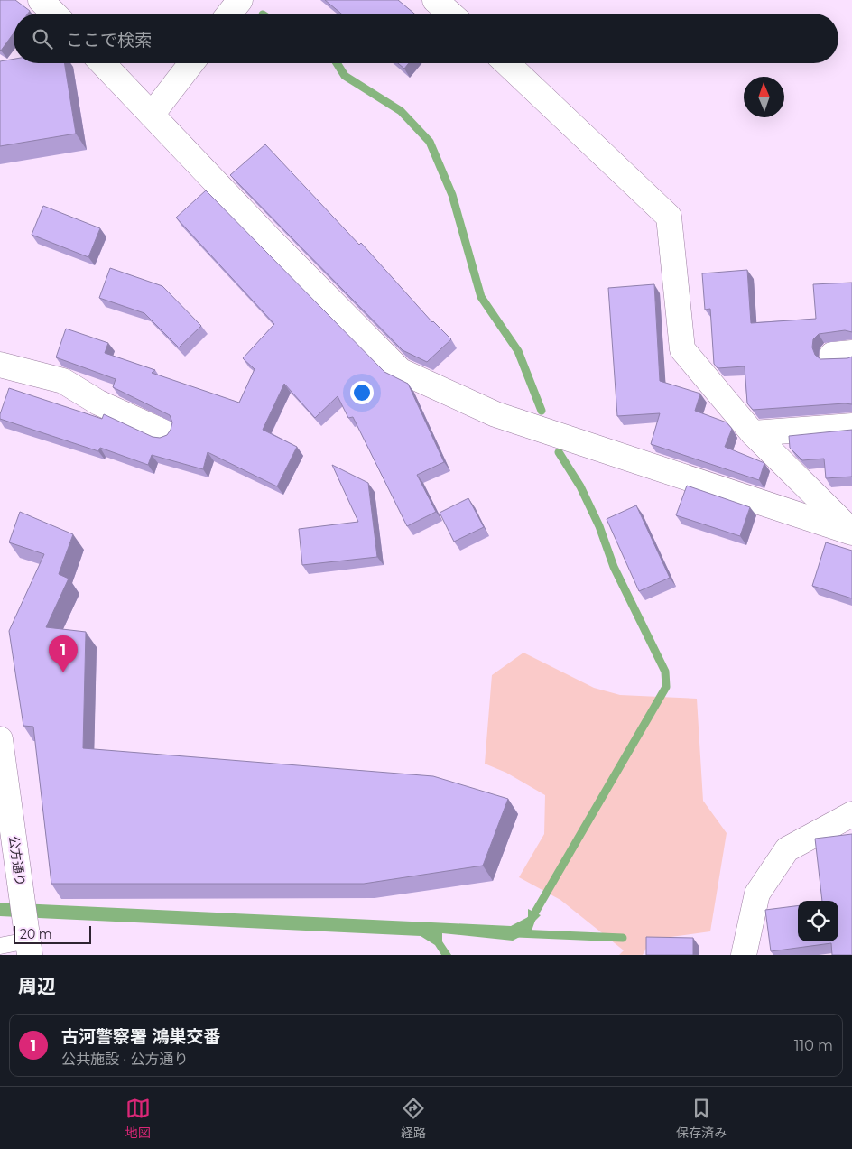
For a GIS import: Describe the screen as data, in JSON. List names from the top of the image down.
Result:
{
  "streets": {
    "street": ["公方通り"]
  },
  "scale_bar": "20 m",
  "north": "top",
  "page": {
    "search": "ここで検索",
    "pins": "1",
    "scale": "20 m",
    "heading": "周辺",
    "list": [
      {
        "mark": "1",
        "name": "古河警察署 鴻巣交番",
        "note": "公共施設 · 公方通り",
        "value": "110 m"
      }
    ],
    "nav": ["地図", "経路", "保存済み"]
  }
}
